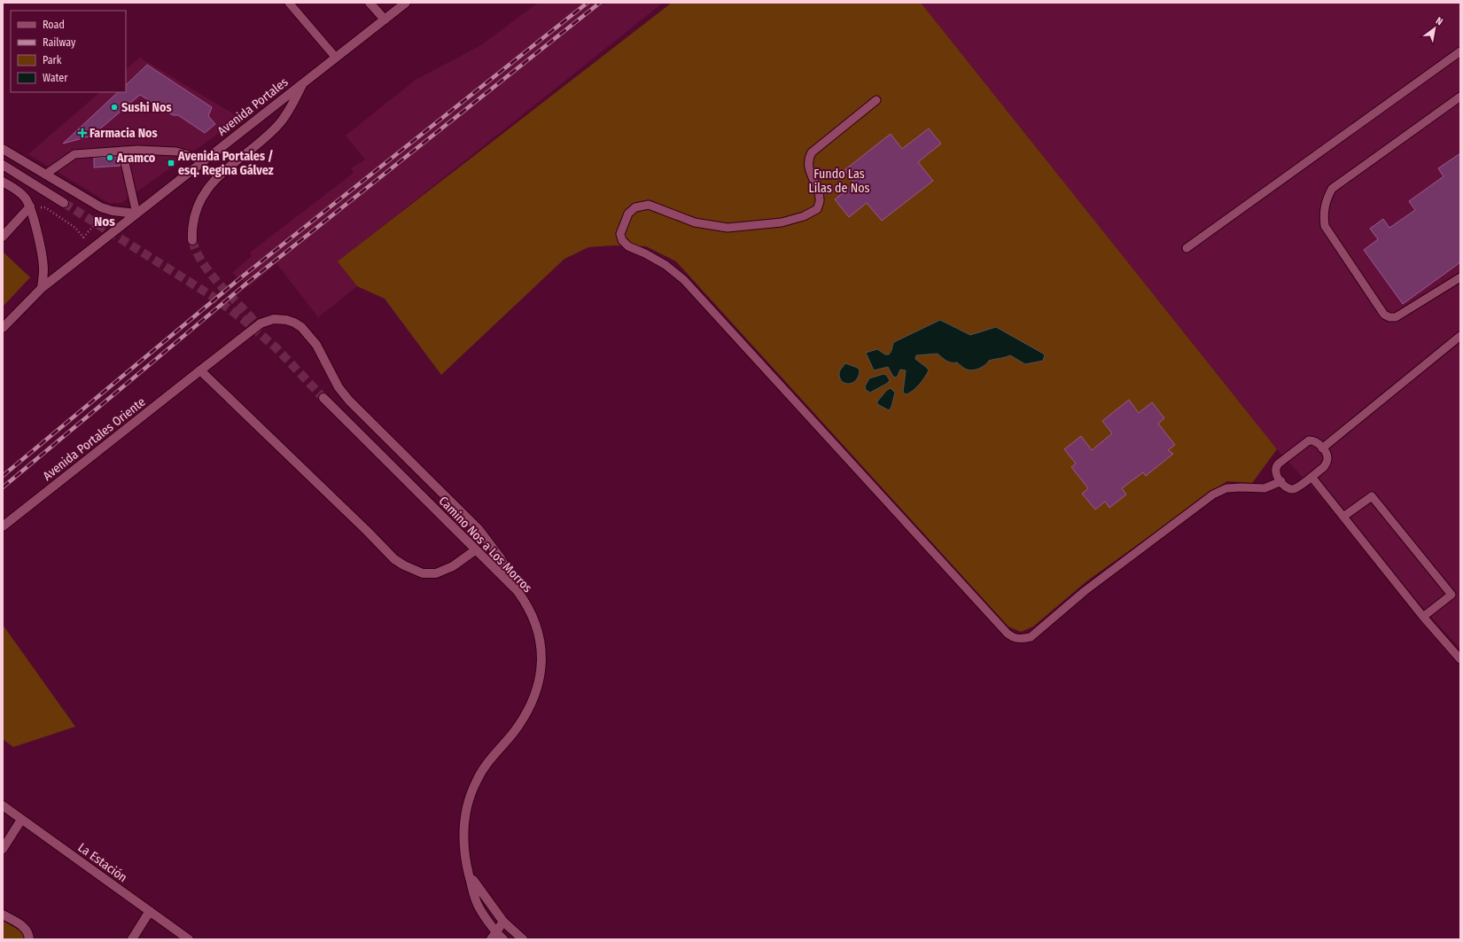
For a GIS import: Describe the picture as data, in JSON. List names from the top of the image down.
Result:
{
  "streets": {
    "main road": [
      "Avenida Portales",
      "Avenida Portales Oriente",
      "Camino Nos a Los Morros",
      "La Estación"
    ]
  },
  "crossings": [
    ["Avenida Portales Oriente", "Camino Nos a Los Morros"]
  ],
  "districts": ["Nos"],
  "parks": ["Fundo Las Lilas de Nos"],
  "places": {
    "other": ["Sushi Nos", "Aramco"],
    "health": ["Farmacia Nos"],
    "transit": ["Avenida Portales / esq. Regina Gálvez"]
  },
  "legend": [
    "Road",
    "Railway",
    "Park",
    "Water"
  ],
  "north": "top right"
}
